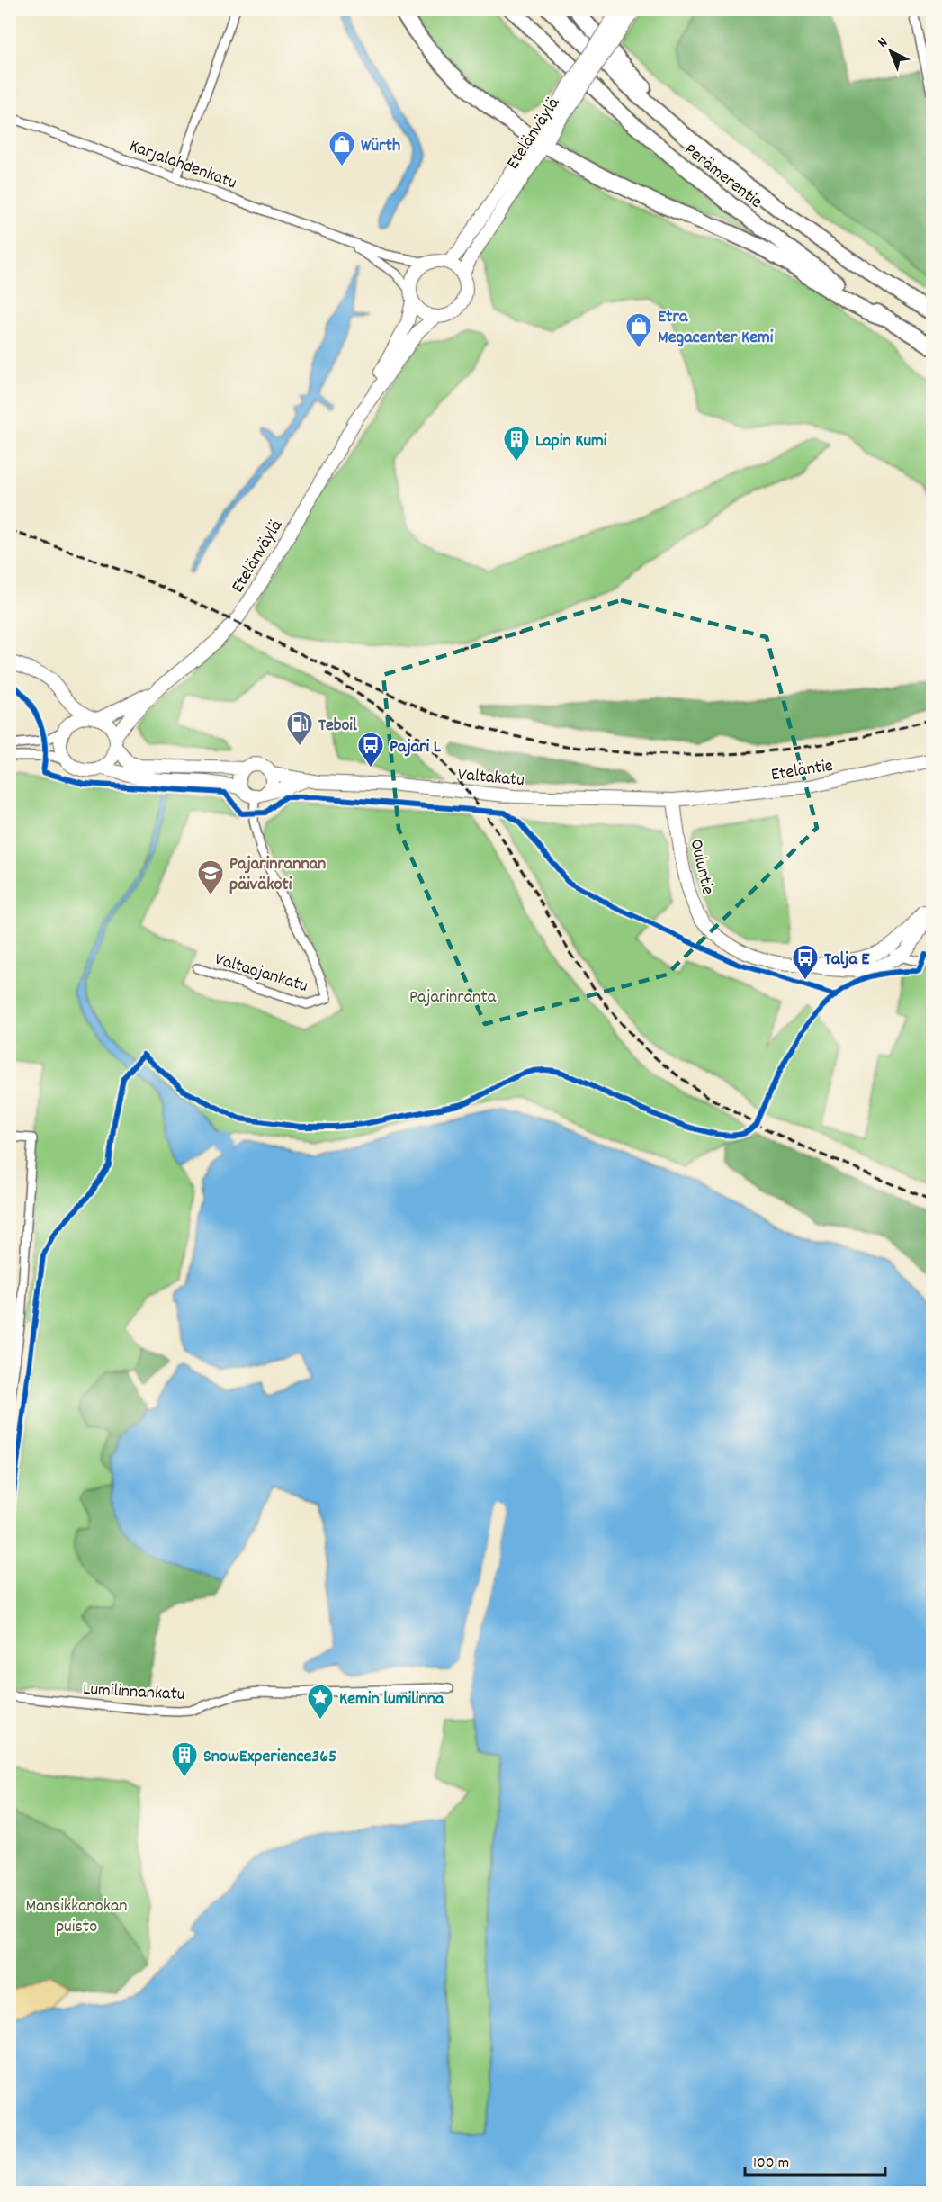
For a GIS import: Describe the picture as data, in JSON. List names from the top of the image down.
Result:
{
  "streets": {
    "highway": ["Perämerentie"],
    "main road": [
      "Etelänväylä",
      "Eteläntie",
      "Valtakatu",
      "Ouluntie"
    ],
    "street": ["Karjalahdenkatu", "Valtaojankatu", "Lumilinnankatu"]
  },
  "crossings": [
    ["Etelänväylä", "Karjalahdenkatu"],
    ["Eteläntie", "Valtakatu"],
    ["Eteläntie", "Ouluntie"],
    ["Valtakatu", "Ouluntie"],
    ["Valtakatu", "Valtaojankatu"]
  ],
  "parks": ["Pajarinranta", "Mansikkanokan puisto"],
  "places": {
    "shop": ["Würth", "Etra Megacenter Kemi"],
    "building": ["Lapin Kumi", "SnowExperience365"],
    "fuel station": ["Teboil"],
    "bus stop": ["Pajari L", "Talja E"],
    "school or university": ["Pajarinrannan päiväkoti"],
    "place": ["Kemin lumilinna"]
  },
  "scale_bar": "100 m",
  "north": "top left"
}
